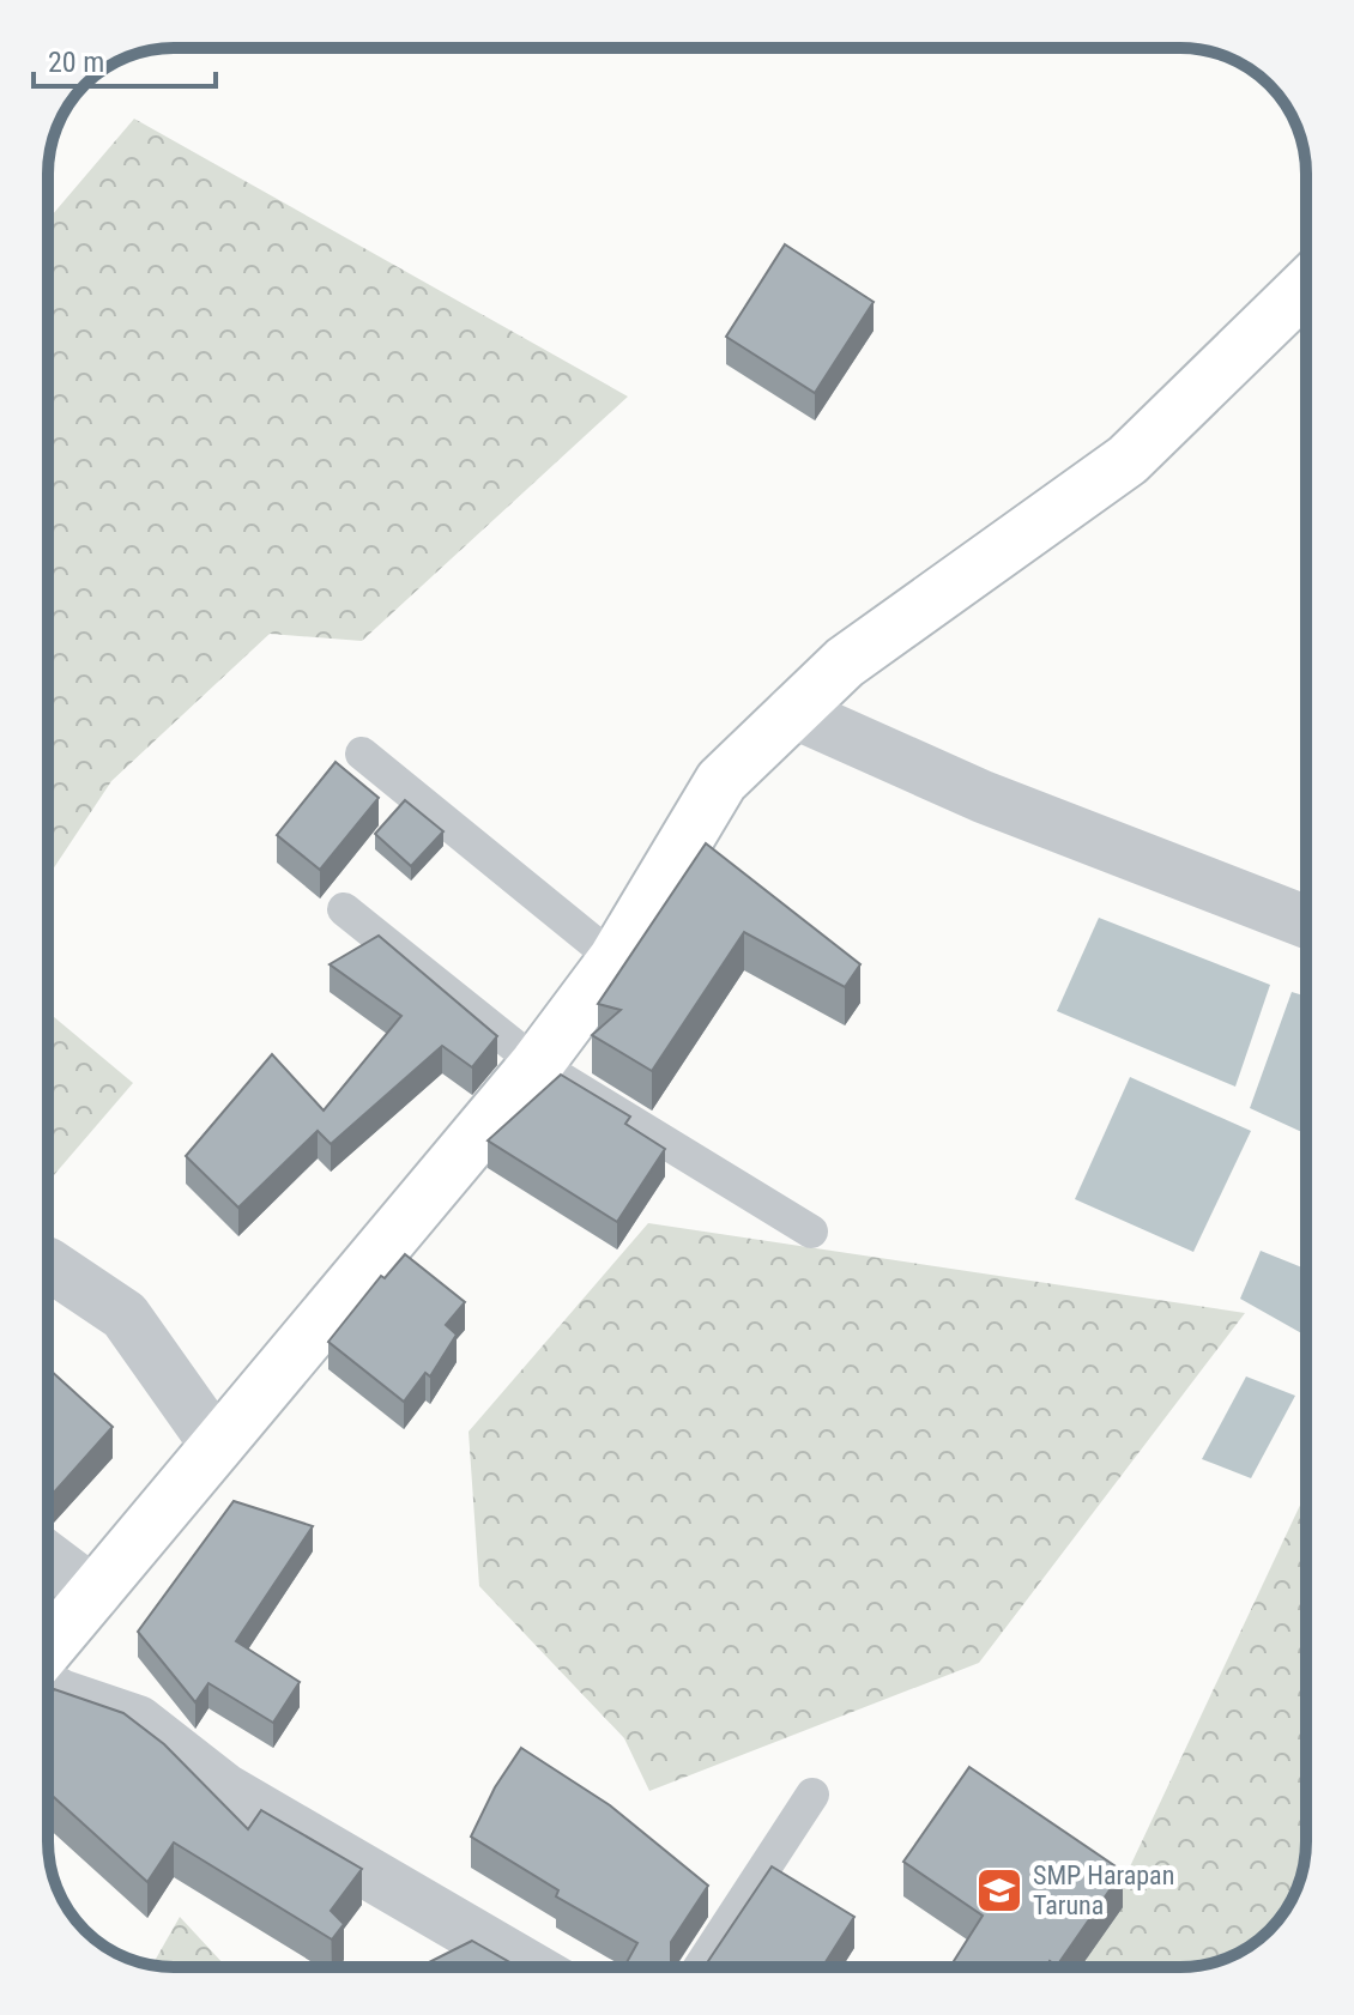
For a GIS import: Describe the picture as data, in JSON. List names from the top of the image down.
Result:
{
  "places": {
    "school or university": ["SMP Harapan Taruna"]
  },
  "scale_bar": "20 m"
}
